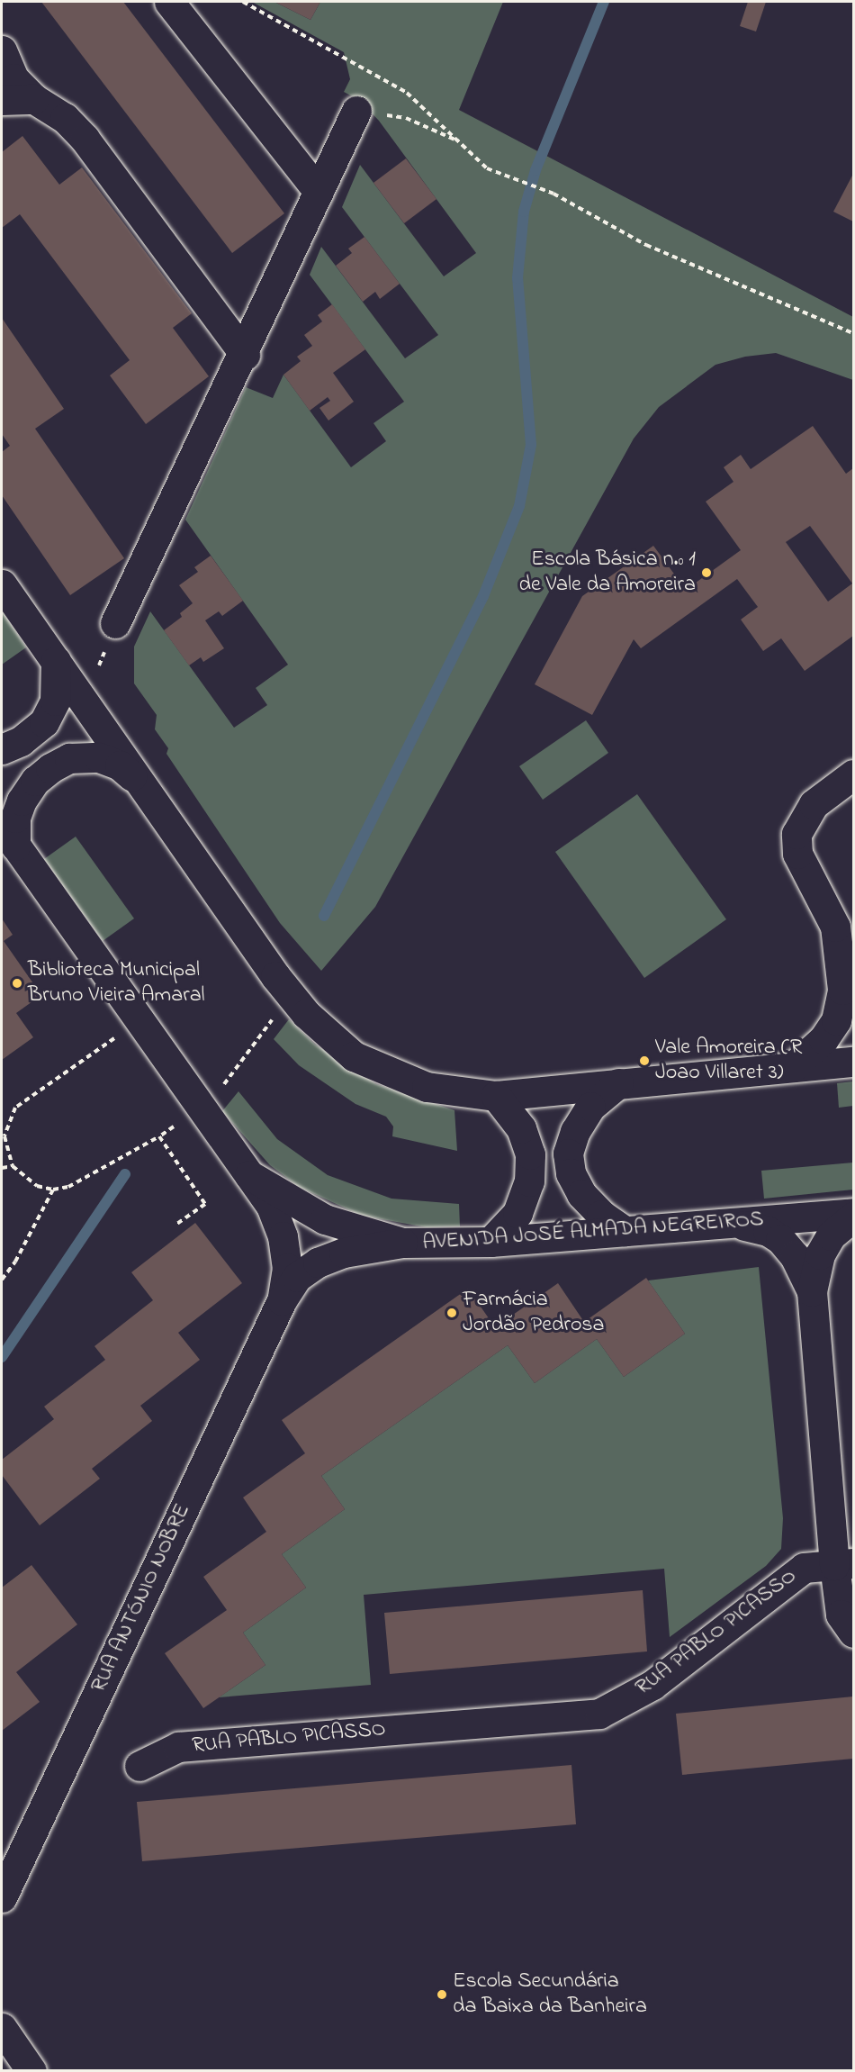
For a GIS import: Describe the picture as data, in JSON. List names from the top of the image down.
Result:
{
  "streets": {
    "street": ["AVENIDA JOSÉ ALMADA NEGREIROS", "RUA ANTÓNIO NOBRE", "RUA PABLO PICASSO"]
  },
  "places": [
    "Escola Básica n.º 1 de Vale da Amoreira",
    "Biblioteca Municipal Bruno Vieira Amaral",
    "Vale Amoreira (R Joao Villaret 3)",
    "Farmácia Jordão Pedrosa",
    "Escola Secundária da Baixa da Banheira"
  ]
}
